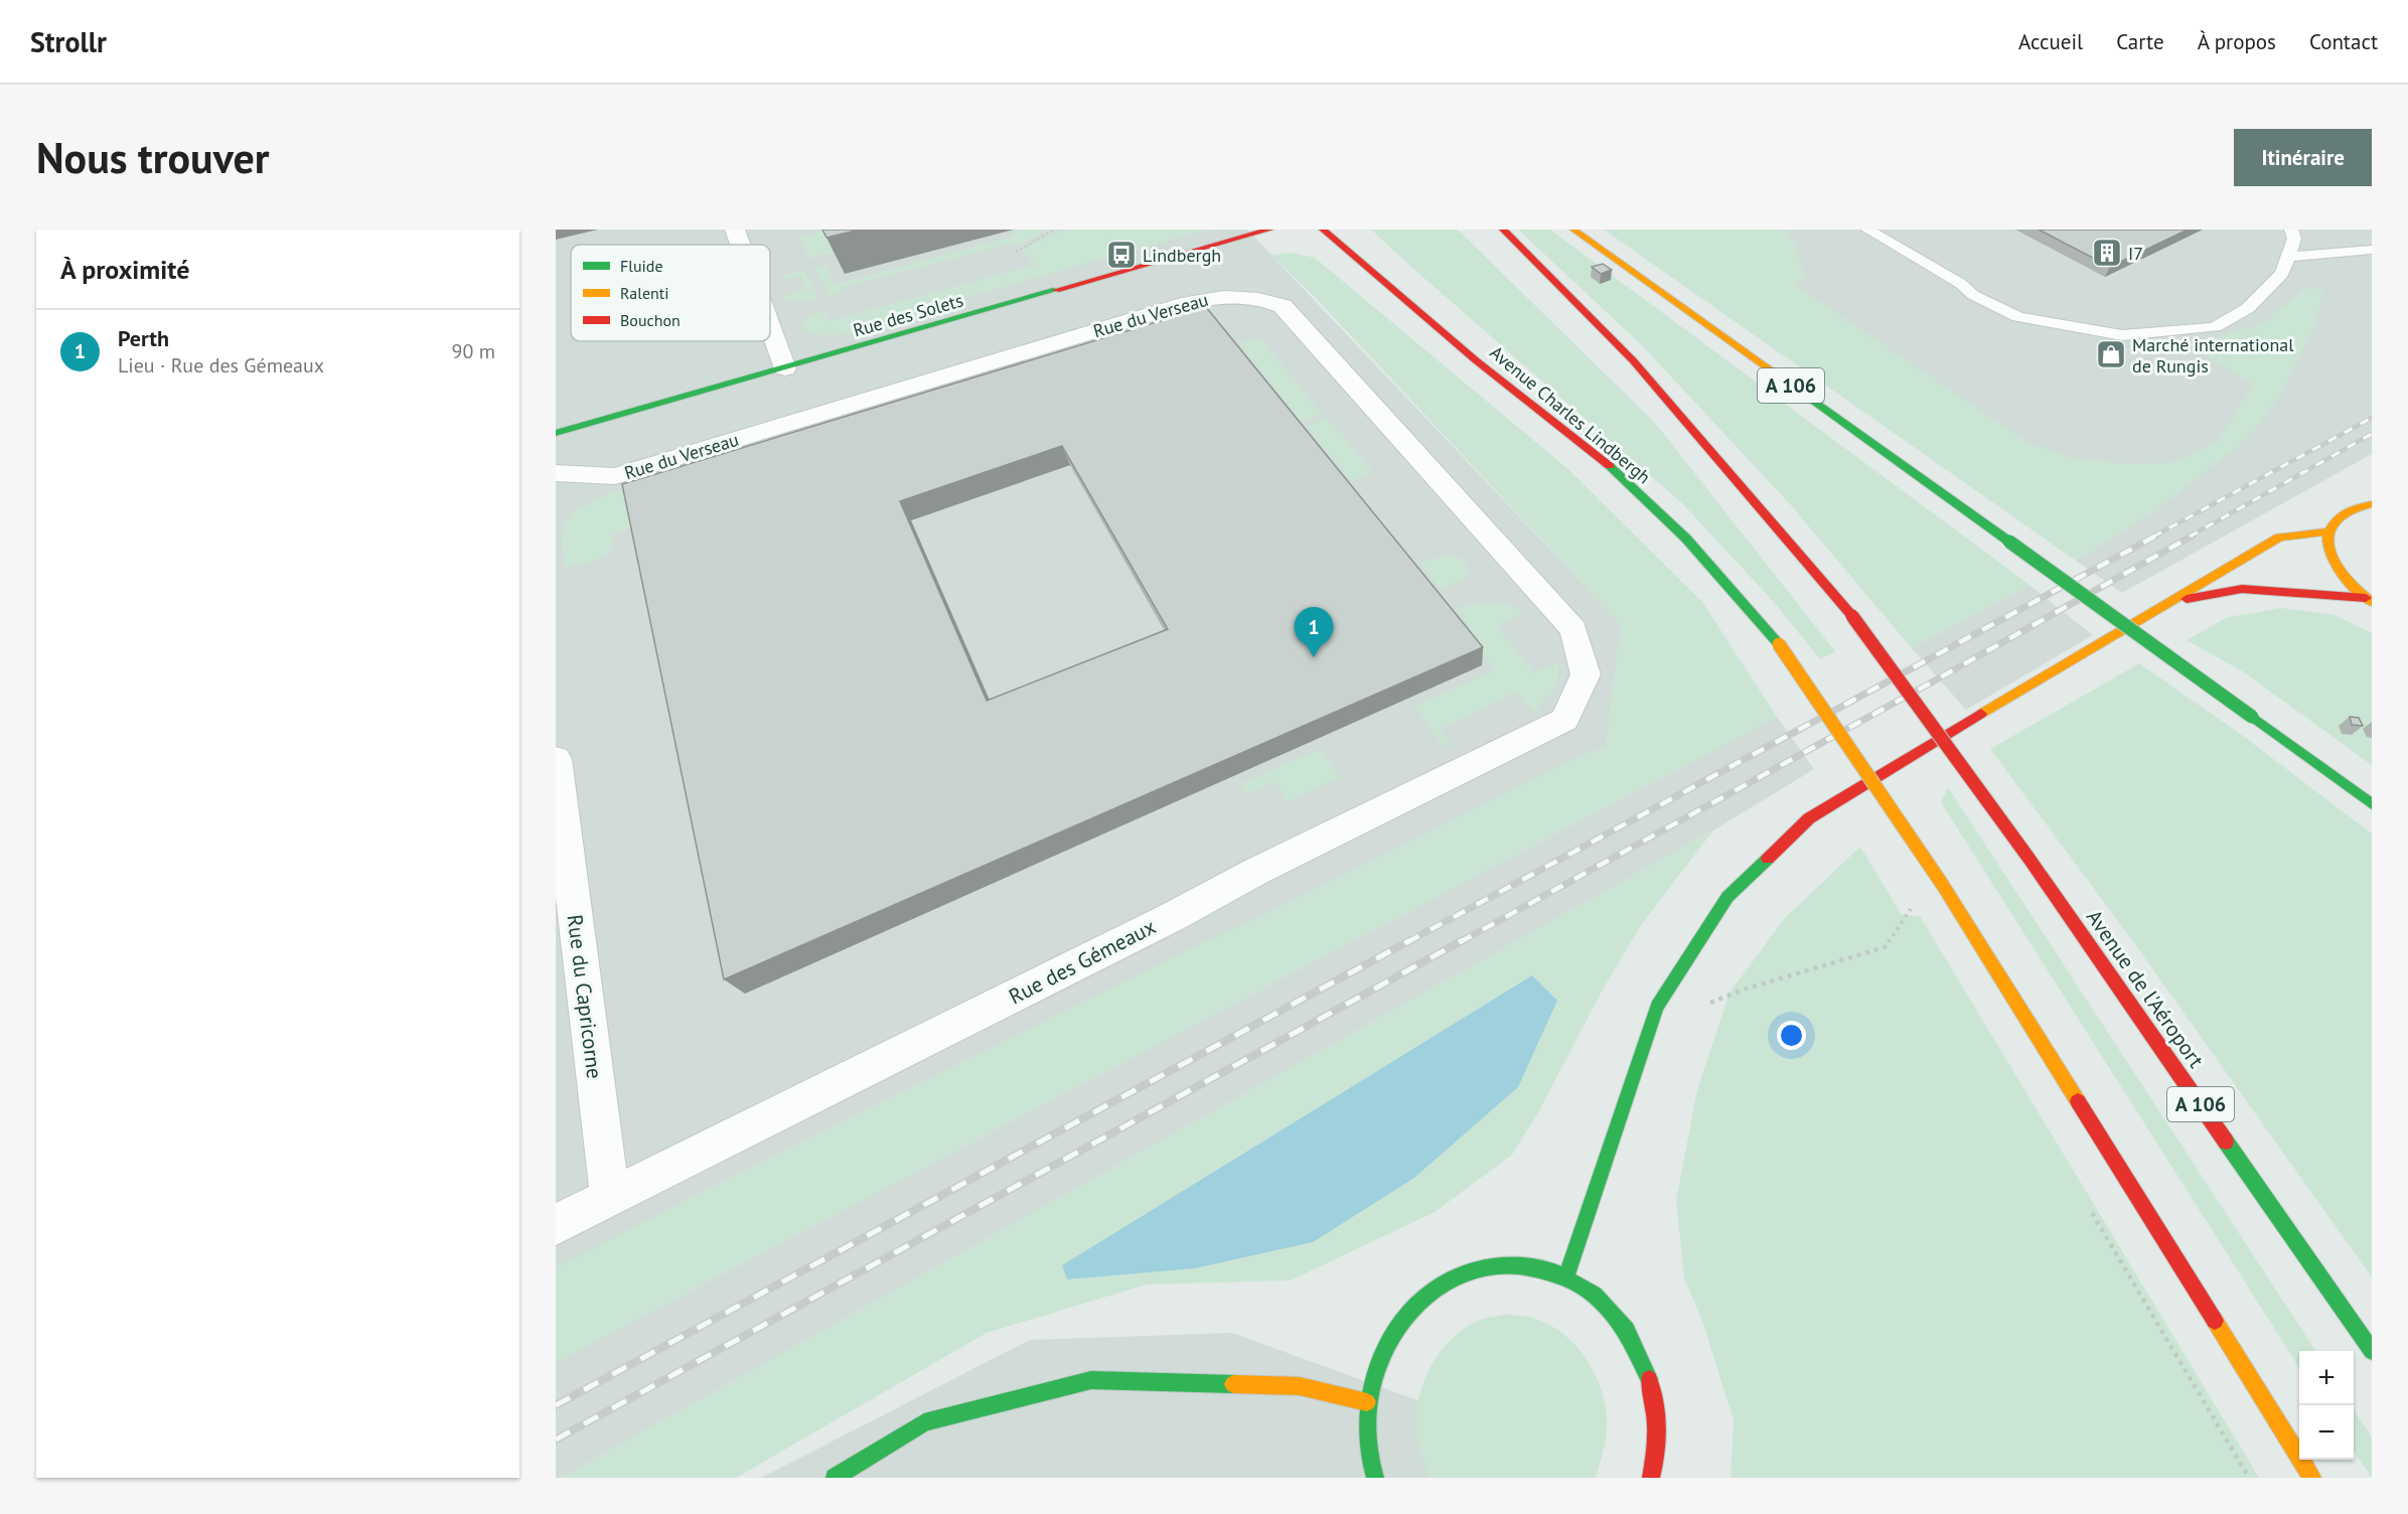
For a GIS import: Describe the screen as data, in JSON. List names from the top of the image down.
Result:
{
  "streets": {
    "main road": [
      "Rue des Solets",
      "A 106",
      "Avenue Charles Lindbergh",
      "Avenue de l'Aéroport"
    ],
    "street": ["Rue du Verseau", "Rue des Gémeaux", "Rue du Capricorne"]
  },
  "crossings": [
    ["Rue du Verseau", "Rue des Gémeaux"],
    ["Rue des Gémeaux", "Rue du Capricorne"]
  ],
  "places": {
    "building": ["I7"],
    "bus stop": ["Lindbergh"],
    "shop": ["Marché international de Rungis"]
  },
  "legend": ["Fluide", "Ralenti", "Bouchon"],
  "page": {
    "header": "Strollr",
    "nav": [
      "Accueil",
      "Carte",
      "À propos",
      "Contact"
    ],
    "buttons": "Itinéraire",
    "title": "Nous trouver",
    "heading": "À proximité",
    "list": [
      {
        "mark": "1",
        "name": "Perth",
        "note": "Lieu · Rue des Gémeaux",
        "value": "90 m"
      }
    ],
    "pins": "1",
    "map_buttons": ["+", "−"]
  }
}
